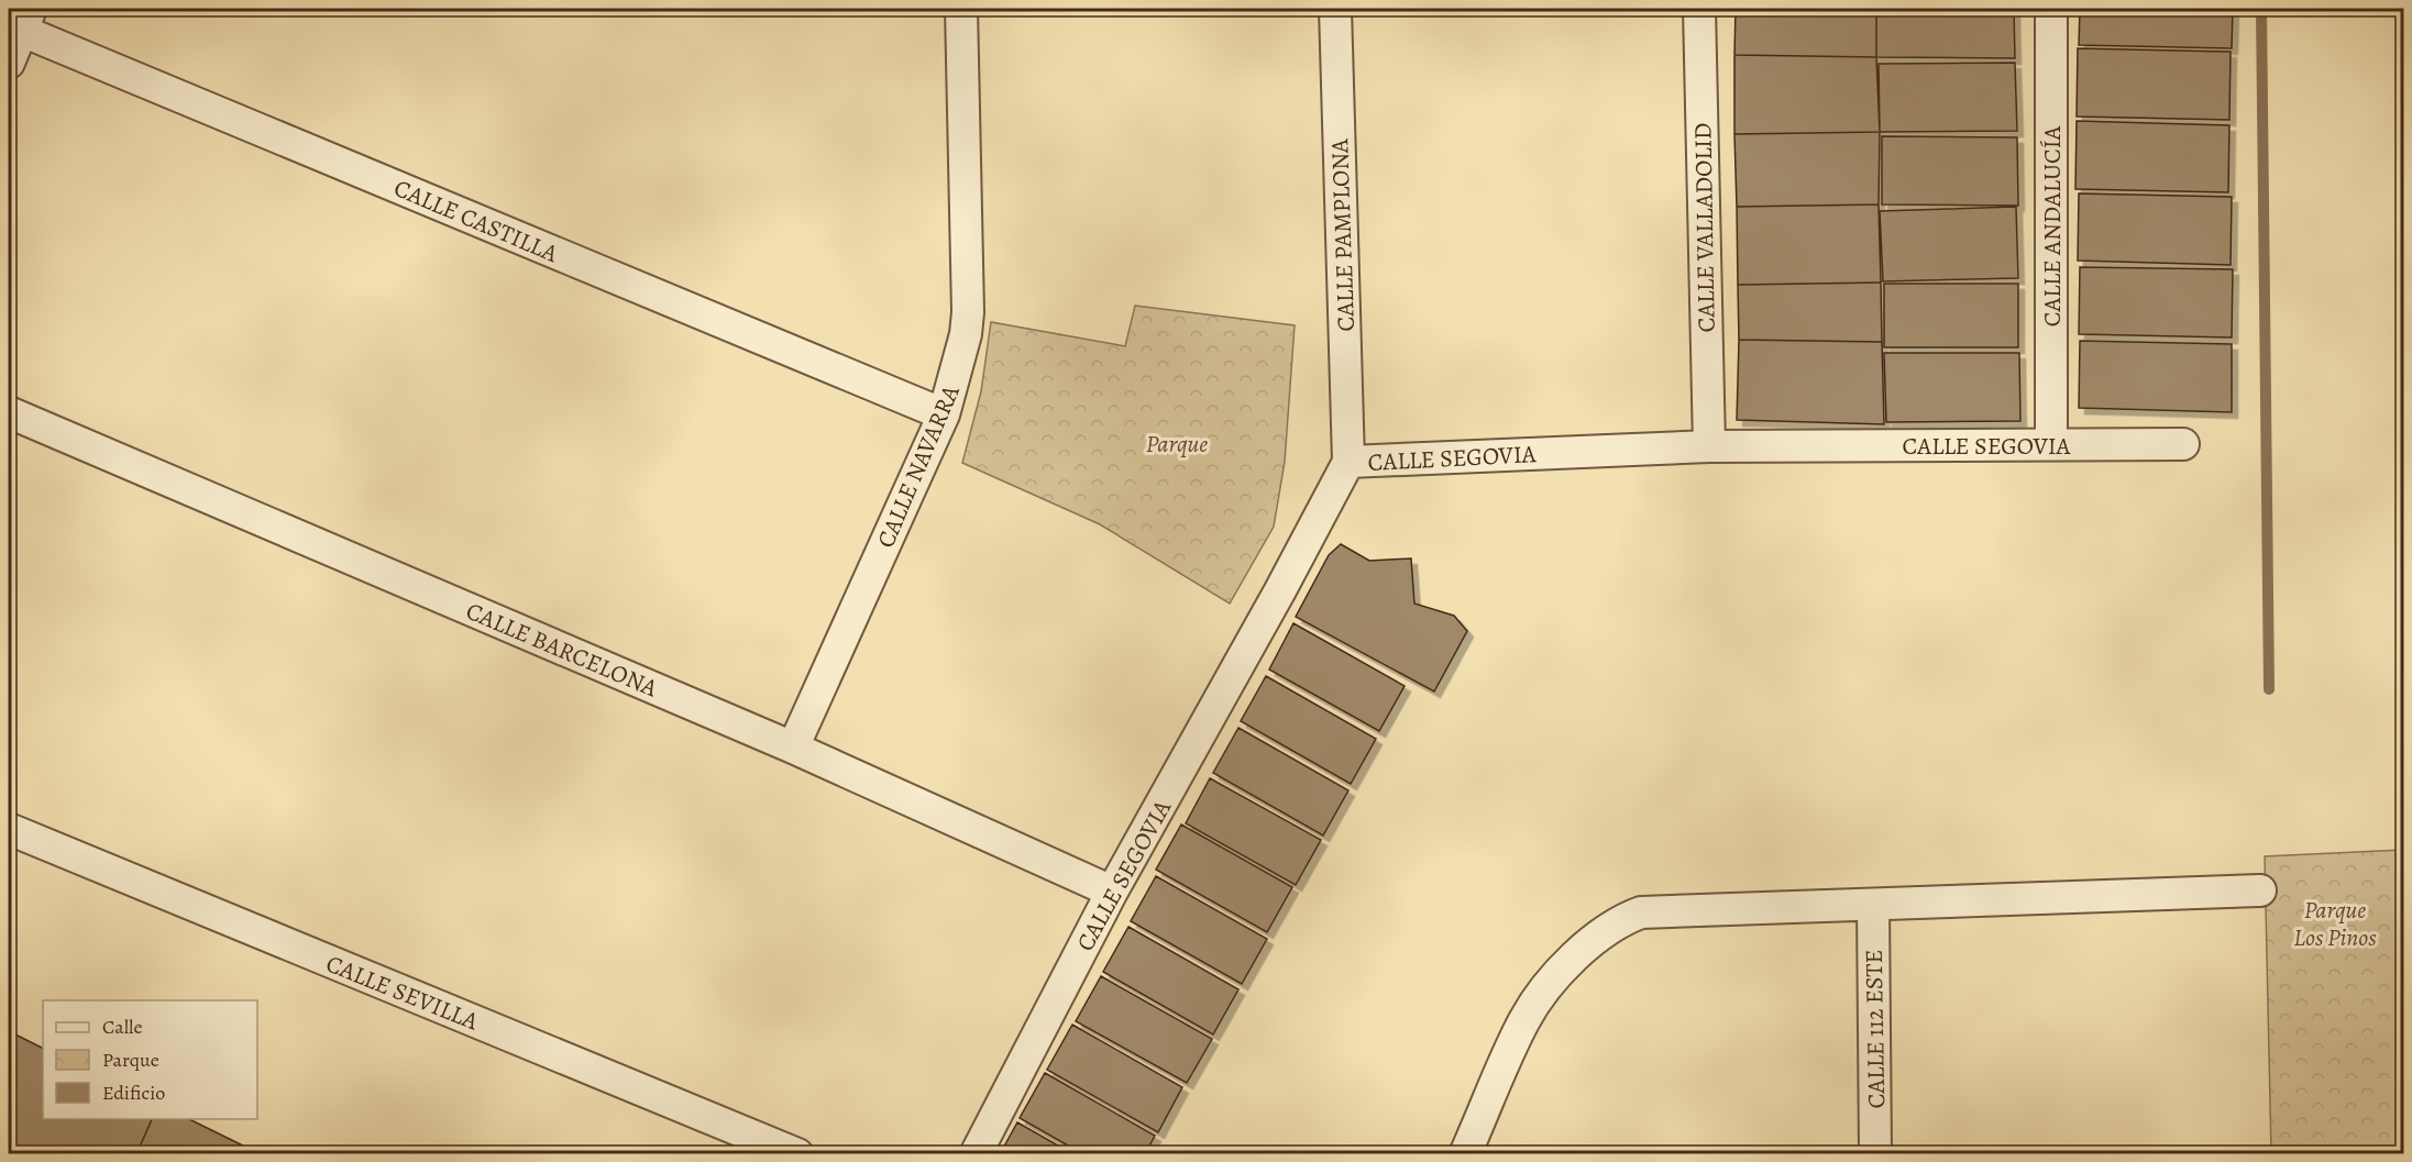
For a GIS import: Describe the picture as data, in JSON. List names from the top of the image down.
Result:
{
  "streets": {
    "street": [
      "CALLE CASTILLA",
      "CALLE ANDALUCÍA",
      "CALLE VALLADOLID",
      "CALLE PAMPLONA",
      "CALLE SEGOVIA",
      "CALLE NAVARRA",
      "CALLE BARCELONA",
      "CALLE SEVILLA",
      "CALLE 112 ESTE"
    ]
  },
  "crossings": [
    ["CALLE CASTILLA", "CALLE NAVARRA"],
    ["CALLE ANDALUCÍA", "CALLE SEGOVIA"],
    ["CALLE VALLADOLID", "CALLE SEGOVIA"],
    ["CALLE PAMPLONA", "CALLE SEGOVIA"],
    ["CALLE SEGOVIA", "CALLE BARCELONA"],
    ["CALLE NAVARRA", "CALLE BARCELONA"]
  ],
  "parks": ["Parque", "Parque Los Pinos"],
  "legend": ["Calle", "Parque", "Edificio"]
}
